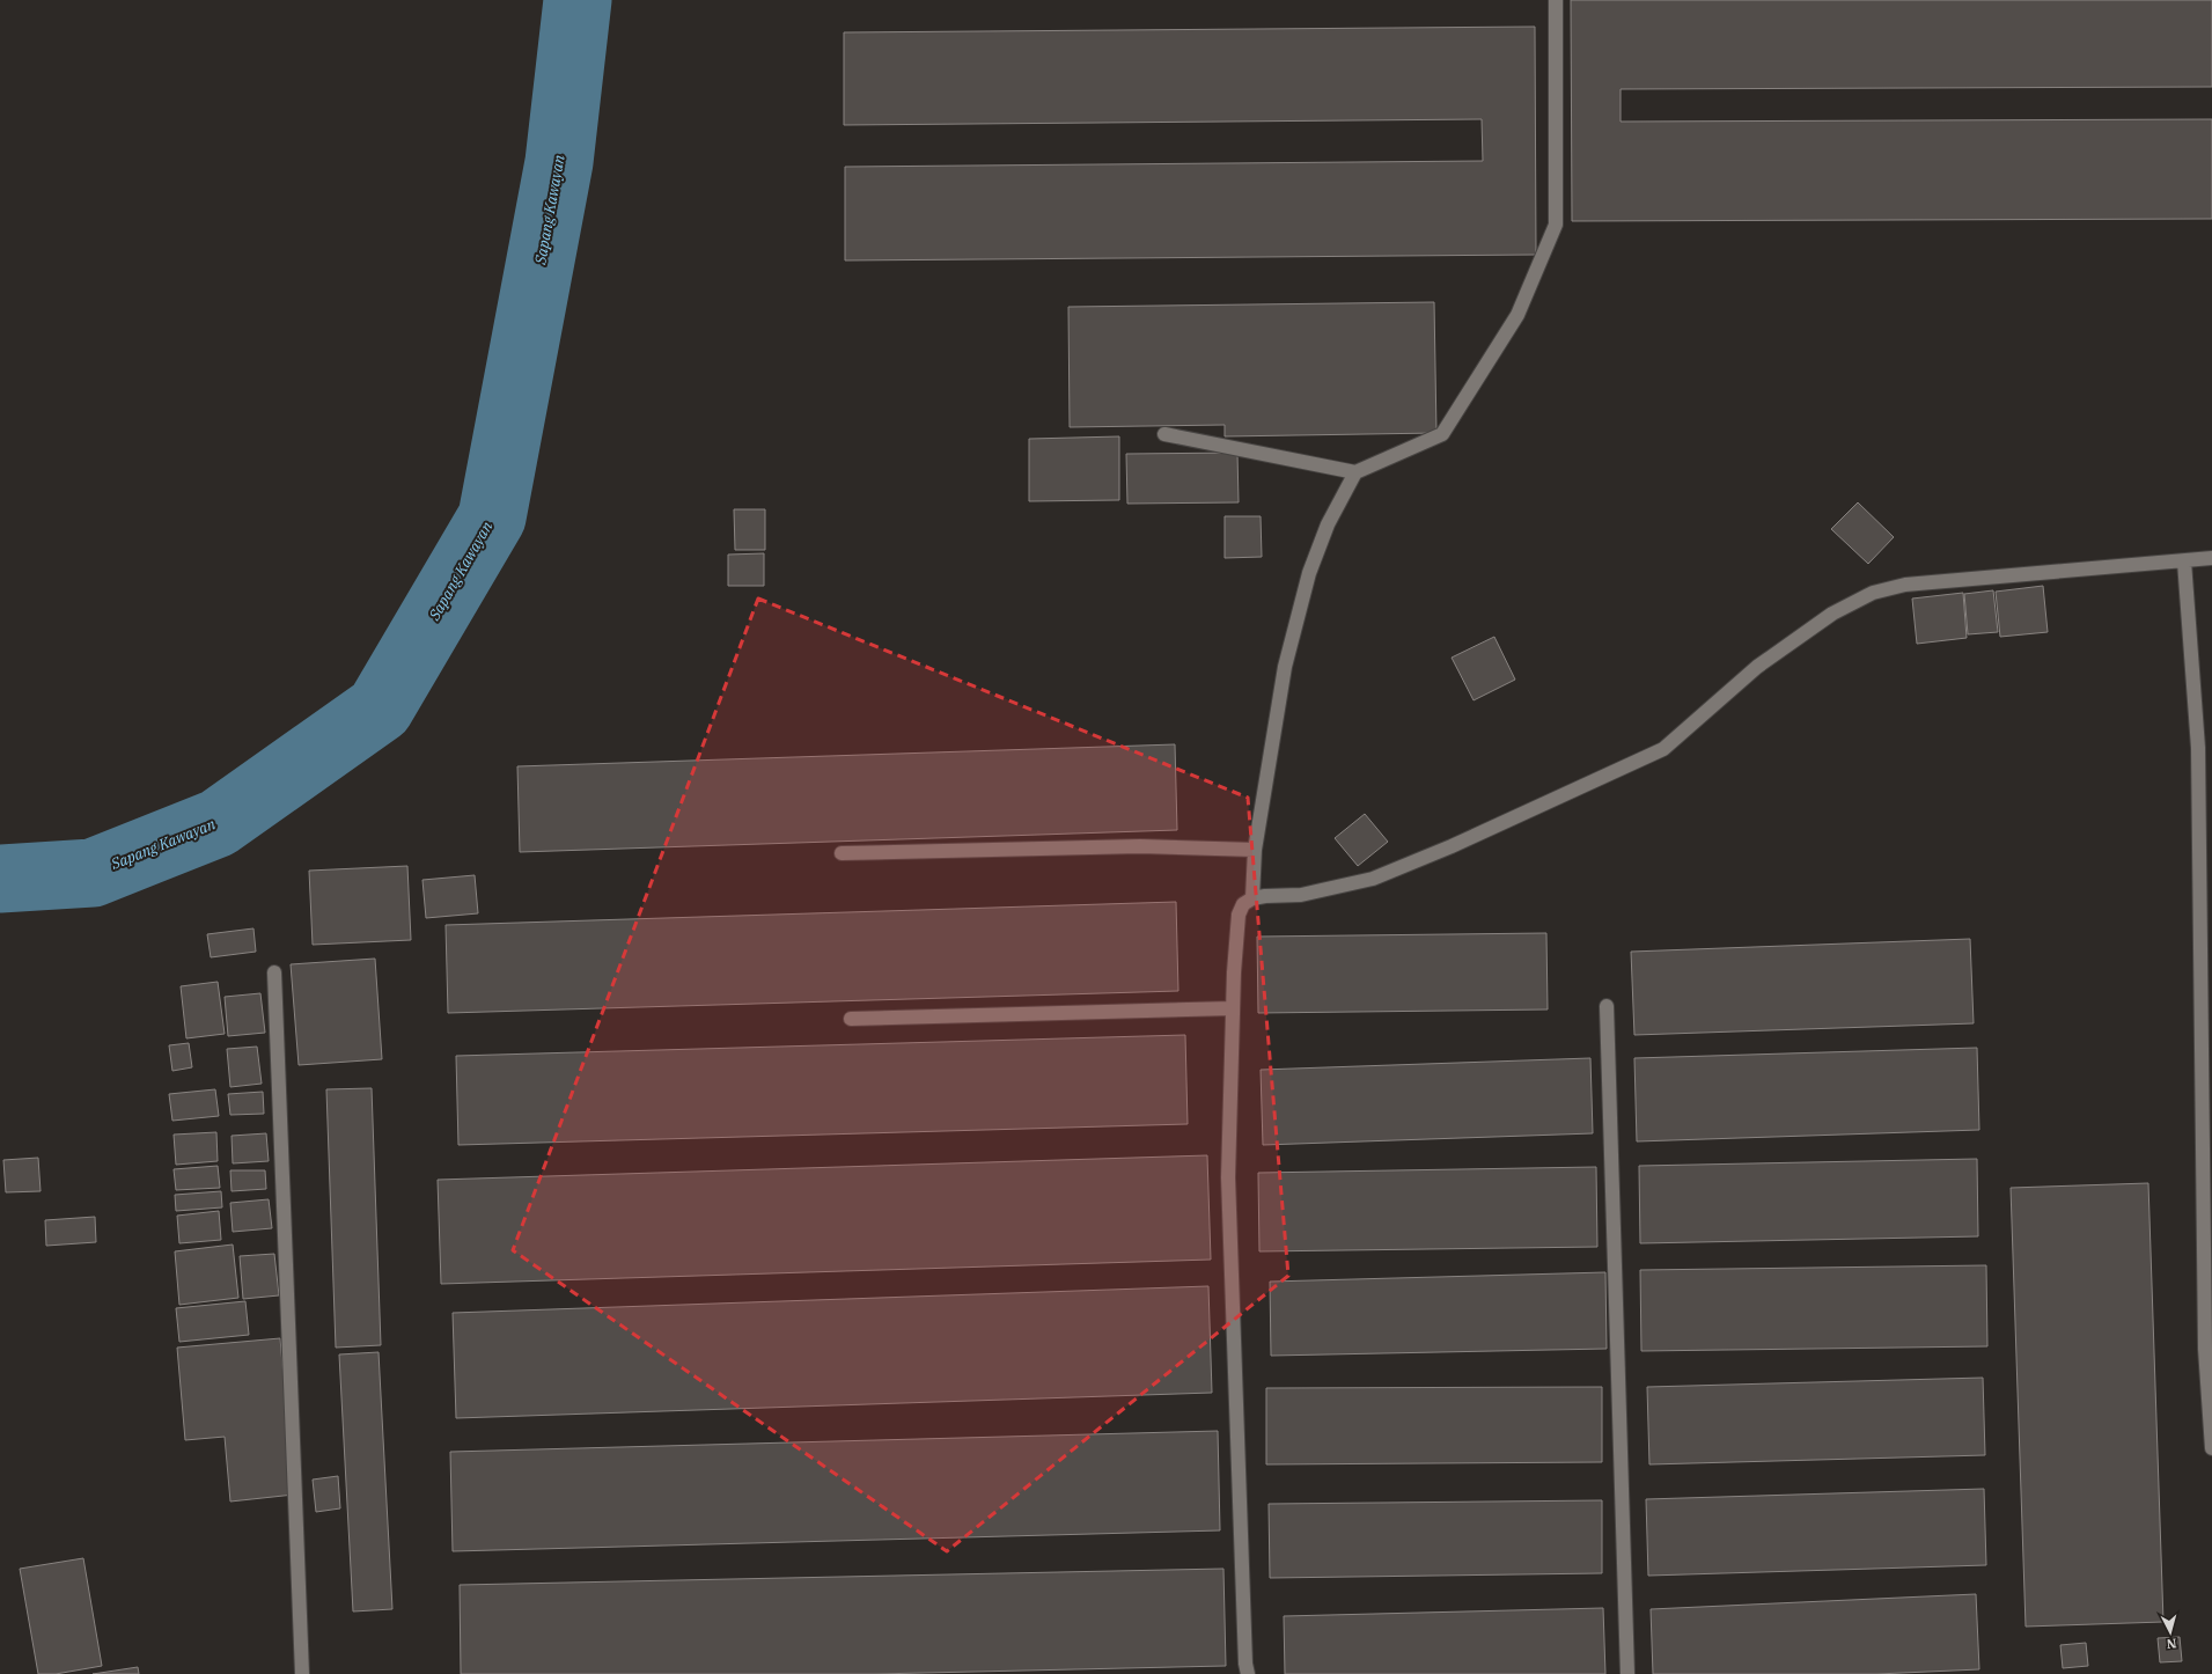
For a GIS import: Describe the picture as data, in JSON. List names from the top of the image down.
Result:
{
  "water": ["Sapang Kawayan"],
  "north": "bottom"
}
